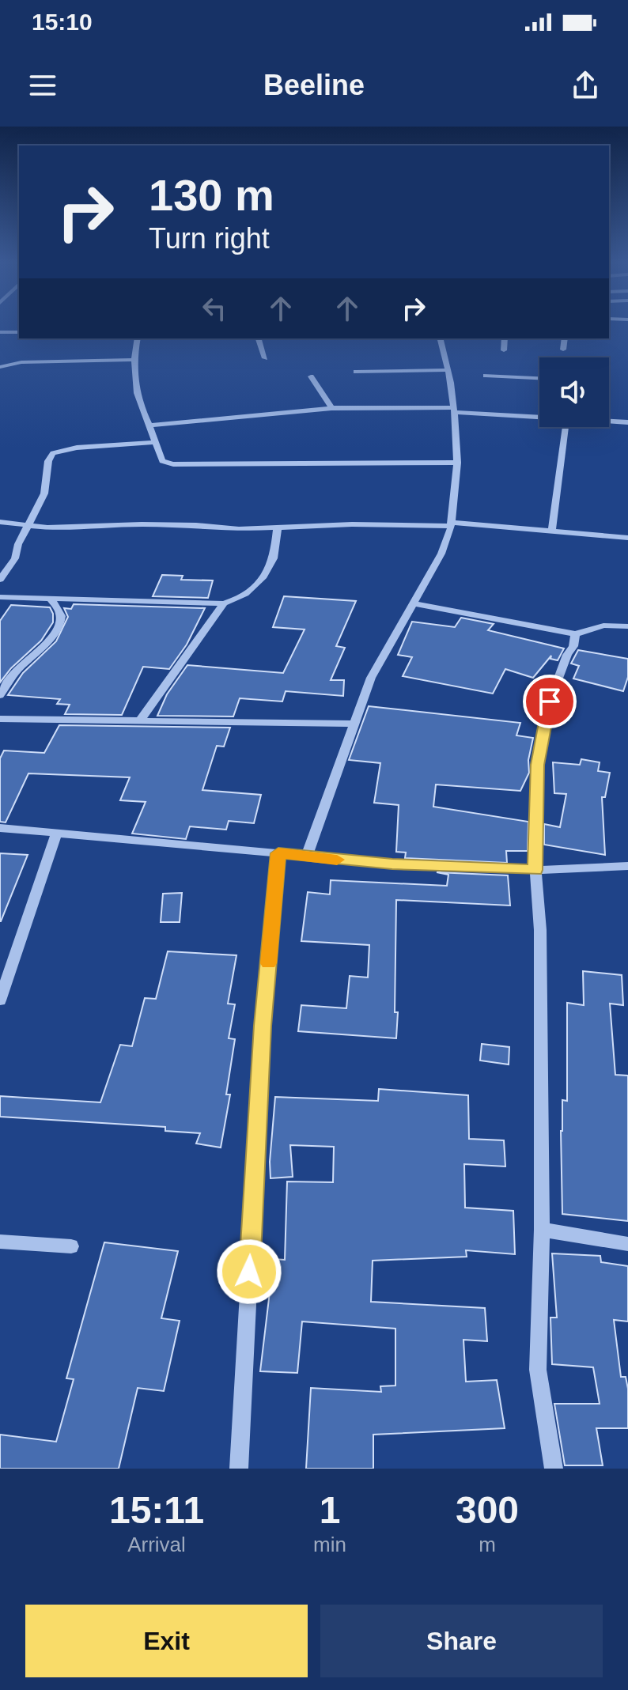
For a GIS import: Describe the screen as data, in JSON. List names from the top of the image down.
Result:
{
  "page": {
    "status": "15:10",
    "header": "Beeline",
    "turn": ["130 m", "Turn right"],
    "eta": [
      "15:11",
      "Arrival",
      "1",
      "min",
      "300",
      "m"
    ],
    "buttons": ["Exit", "Share"]
  }
}
